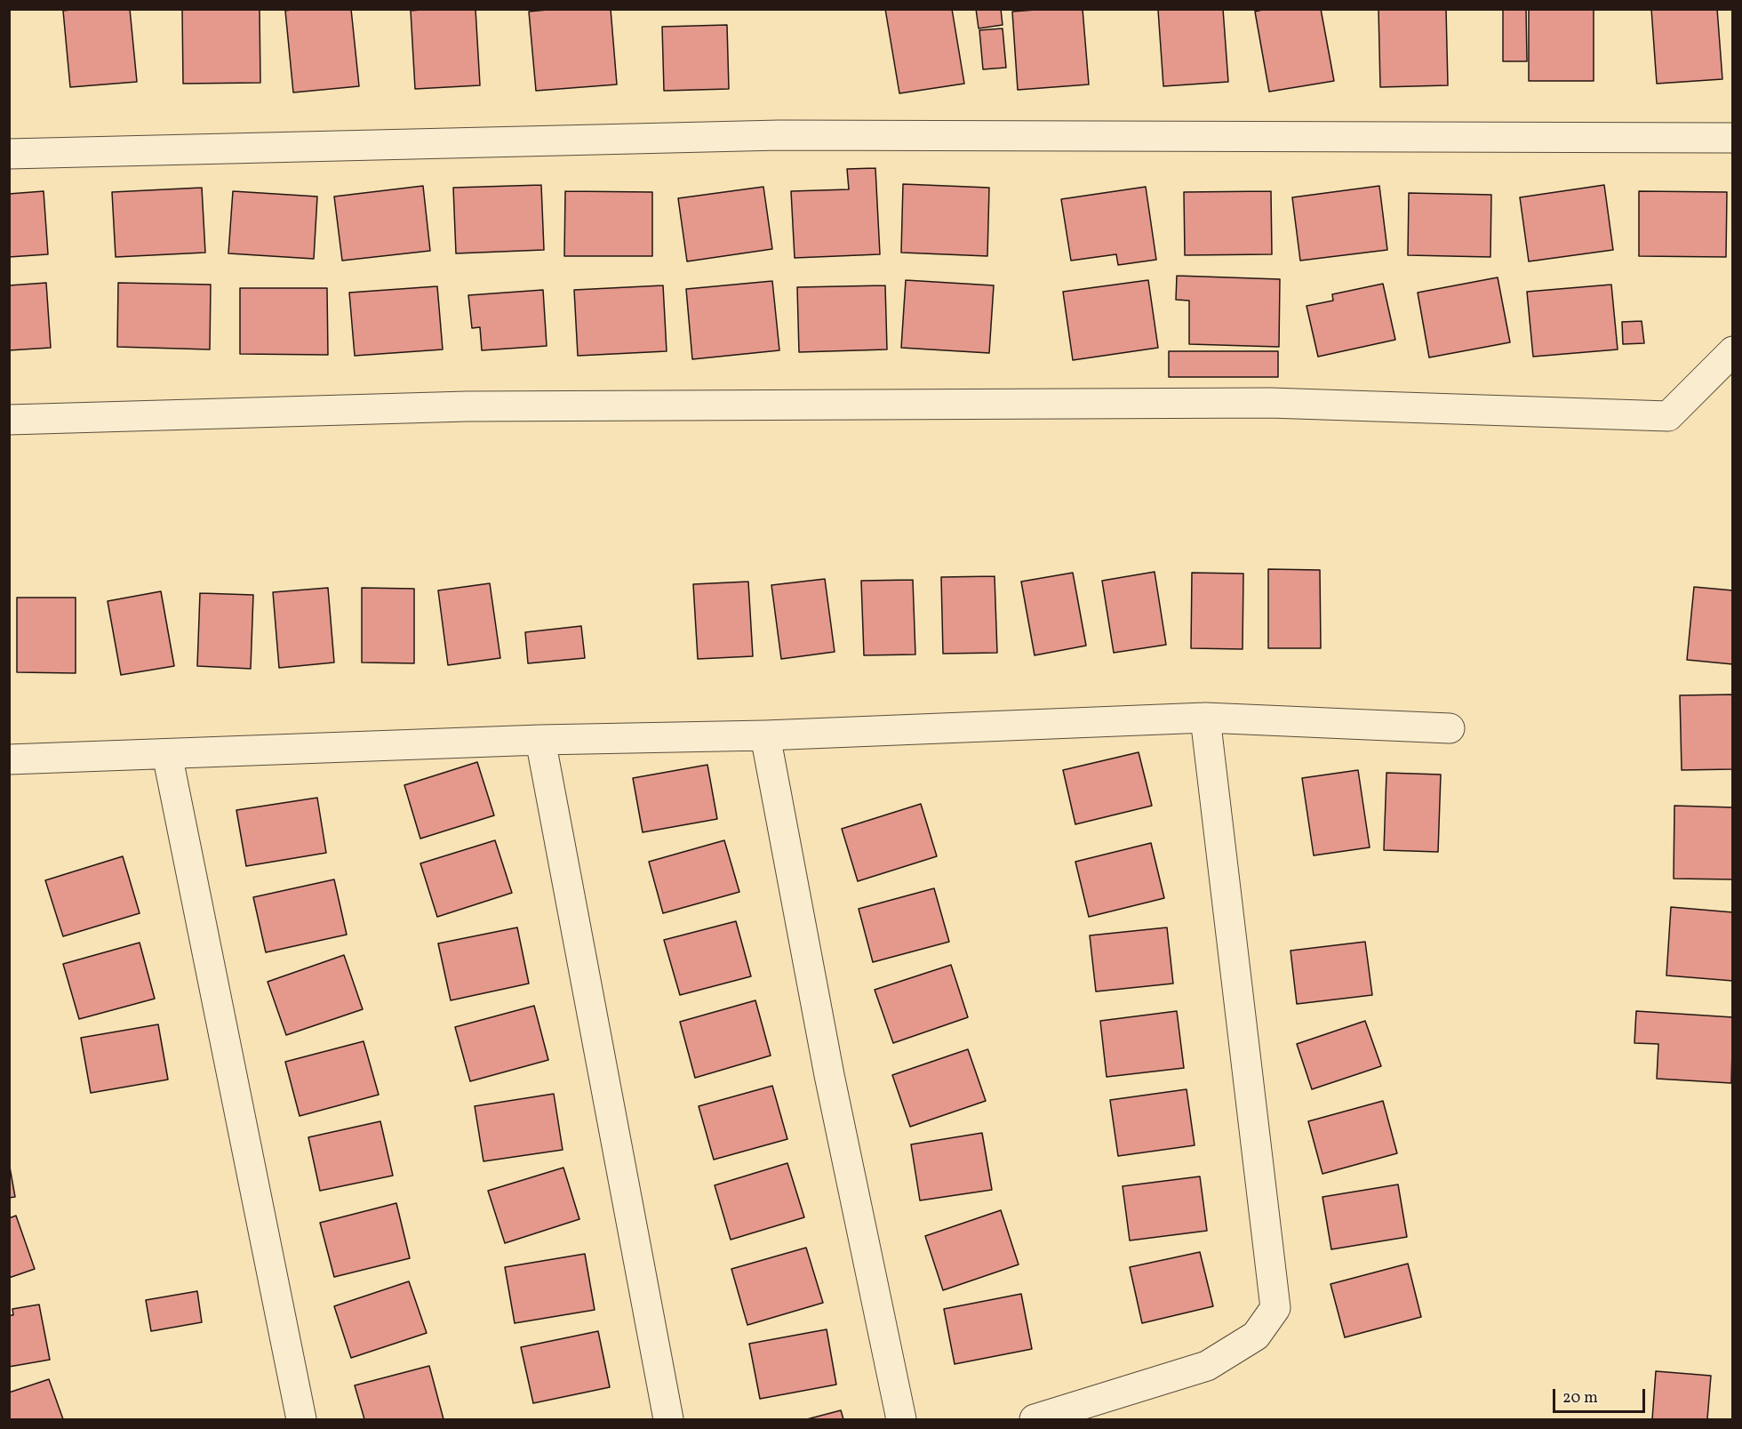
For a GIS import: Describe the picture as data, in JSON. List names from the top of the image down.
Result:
{
  "scale_bar": "20 m"
}
